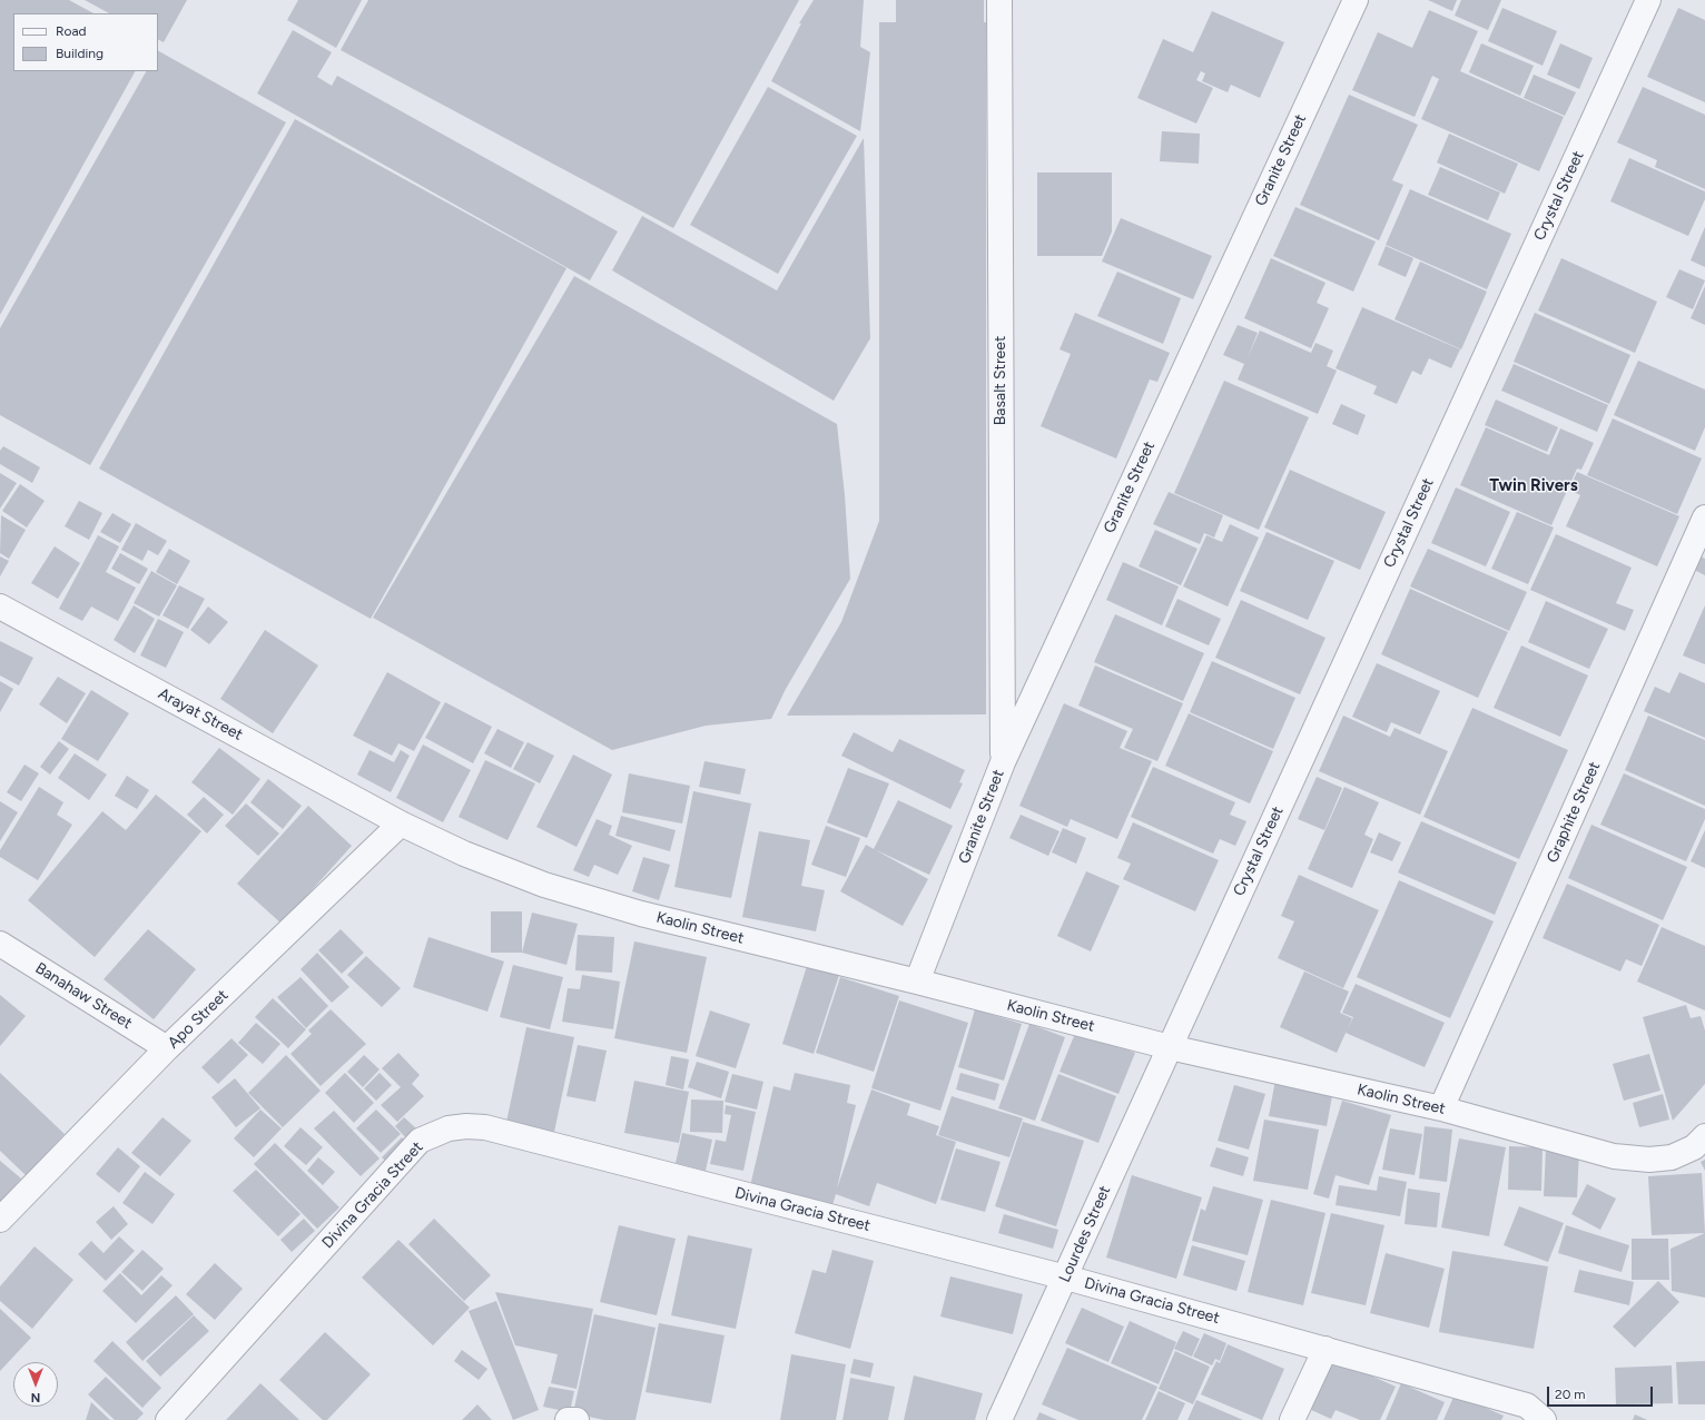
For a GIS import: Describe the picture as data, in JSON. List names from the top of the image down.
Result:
{
  "streets": {
    "street": [
      "Granite Street",
      "Crystal Street",
      "Basalt Street",
      "Arayat Street",
      "Graphite Street",
      "Kaolin Street",
      "Banahaw Street",
      "Apo Street",
      "Divina Gracia Street",
      "Lourdes Street"
    ]
  },
  "crossings": [
    ["Granite Street", "Basalt Street"],
    ["Granite Street", "Kaolin Street"],
    ["Crystal Street", "Kaolin Street"],
    ["Crystal Street", "Lourdes Street"],
    ["Arayat Street", "Kaolin Street"],
    ["Arayat Street", "Apo Street"],
    ["Graphite Street", "Kaolin Street"],
    ["Kaolin Street", "Apo Street"],
    ["Kaolin Street", "Lourdes Street"],
    ["Banahaw Street", "Apo Street"],
    ["Divina Gracia Street", "Lourdes Street"]
  ],
  "districts": ["Twin Rivers"],
  "legend": ["Road", "Building"],
  "scale_bar": "20 m",
  "north": "bottom"
}
